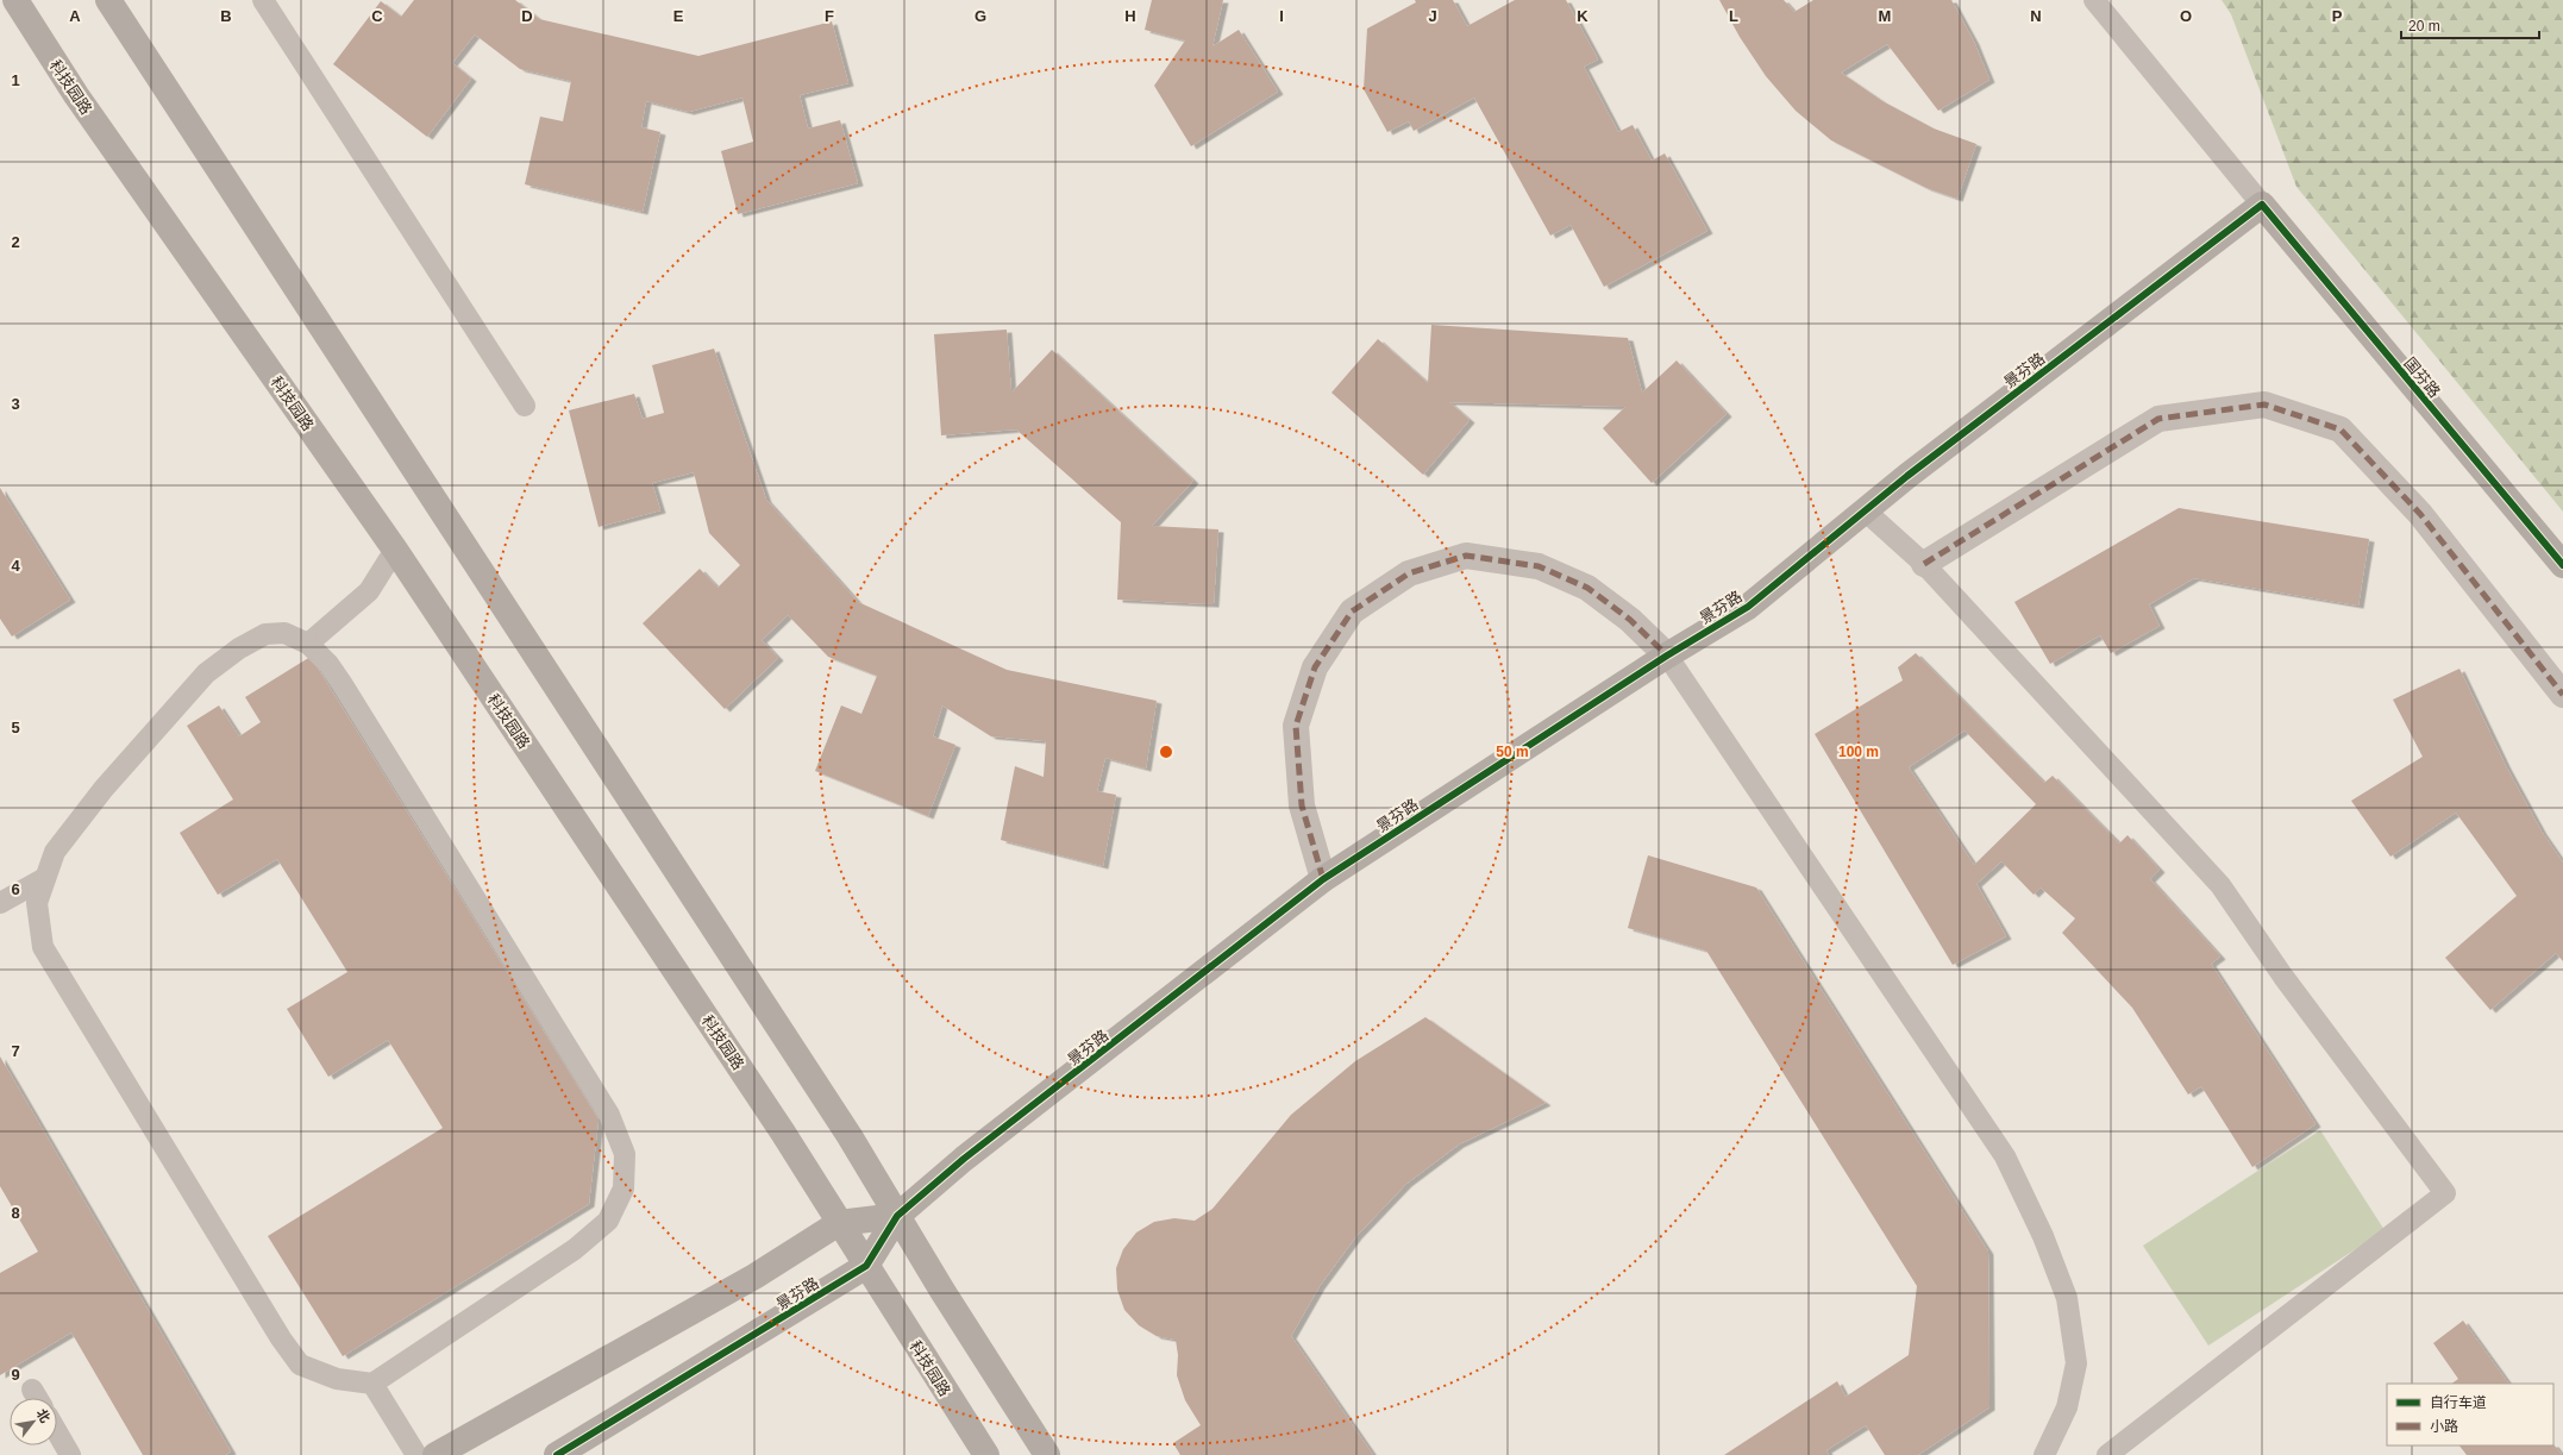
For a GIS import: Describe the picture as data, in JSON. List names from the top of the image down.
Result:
{
  "streets": {
    "main road": ["科技园路", "景芬路", "国芬路"]
  },
  "crossings": [
    ["科技园路", "景芬路"],
    ["景芬路", "国芬路"]
  ],
  "legend": ["自行车道", "小路"],
  "scale_bar": "20 m",
  "north": "top right",
  "grid": {
    "columns": [
      "A",
      "B",
      "C",
      "D",
      "E",
      "F",
      "G",
      "H",
      "I",
      "J",
      "K",
      "L",
      "M",
      "N",
      "O",
      "P"
    ],
    "rows": [
      "1",
      "2",
      "3",
      "4",
      "5",
      "6",
      "7",
      "8",
      "9"
    ]
  },
  "rings": ["50 m", "100 m"]
}
